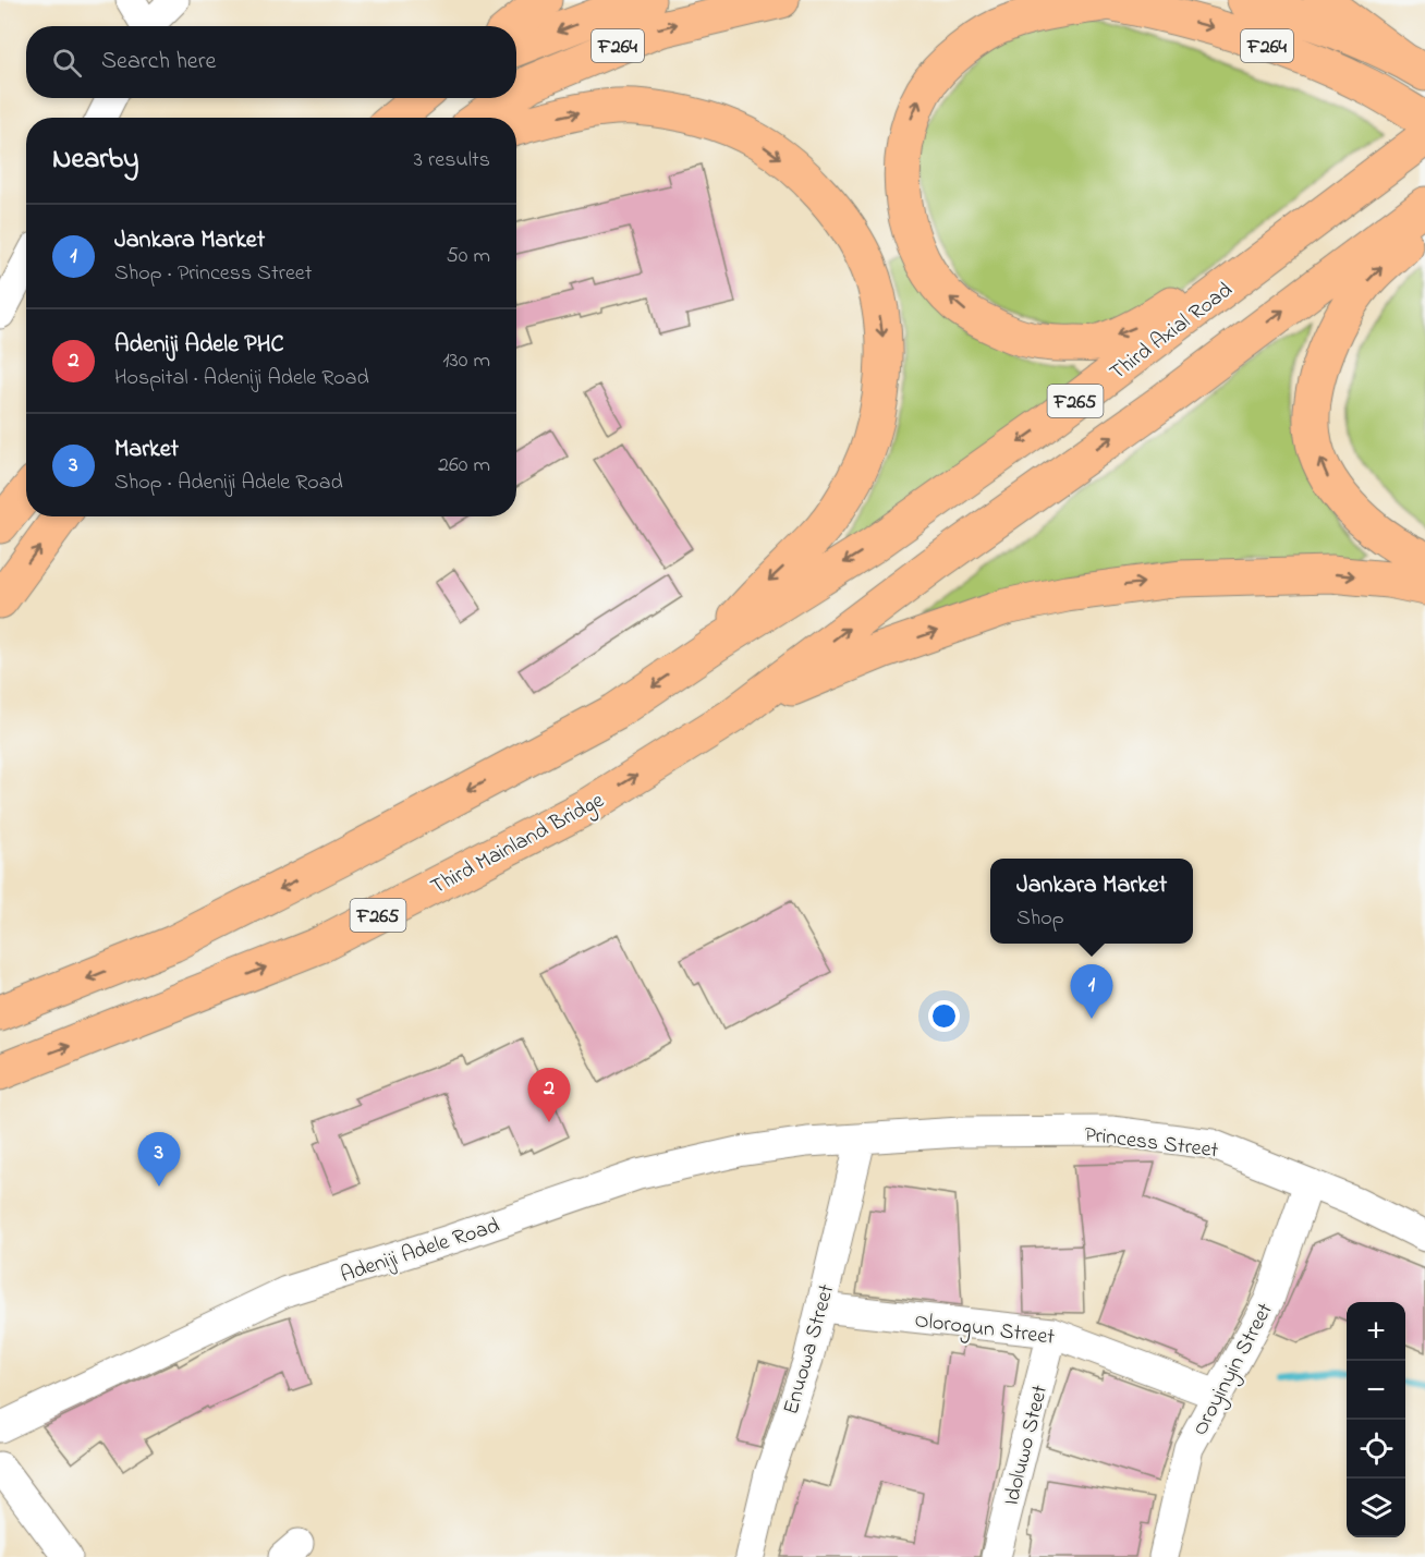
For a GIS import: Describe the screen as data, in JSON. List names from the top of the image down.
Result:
{
  "streets": {
    "main road": [
      "F264",
      "Third Axial Road",
      "F265",
      "Third Mainland Bridge"
    ],
    "street": [
      "Princess Street",
      "Adeniji Adele Road",
      "Olorogun Street",
      "Enuowa Street",
      "Oroyinyin Street",
      "Idoluwo Steet"
    ]
  },
  "crossings": [
    ["F264", "Third Axial Road"],
    ["Third Axial Road", "F265"],
    ["F265", "Third Mainland Bridge"],
    ["Princess Street", "Adeniji Adele Road"],
    ["Princess Street", "Enuowa Street"],
    ["Princess Street", "Oroyinyin Street"],
    ["Adeniji Adele Road", "Enuowa Street"],
    ["Olorogun Street", "Enuowa Street"],
    ["Olorogun Street", "Oroyinyin Street"],
    ["Olorogun Street", "Idoluwo Steet"]
  ],
  "page": {
    "search": "Search here",
    "heading": ["Nearby", "3 results"],
    "list": [
      {
        "mark": "1",
        "name": "Jankara Market",
        "note": "Shop · Princess Street",
        "value": "50 m"
      },
      {
        "mark": "2",
        "name": "Adeniji Adele PHC",
        "note": "Hospital · Adeniji Adele Road",
        "value": "130 m"
      },
      {
        "mark": "3",
        "name": "Market",
        "note": "Shop · Adeniji Adele Road",
        "value": "260 m"
      }
    ],
    "popup": ["Jankara Market", "Shop"],
    "pins": ["1", "2", "3"],
    "map_buttons": ["+", "−"]
  }
}
